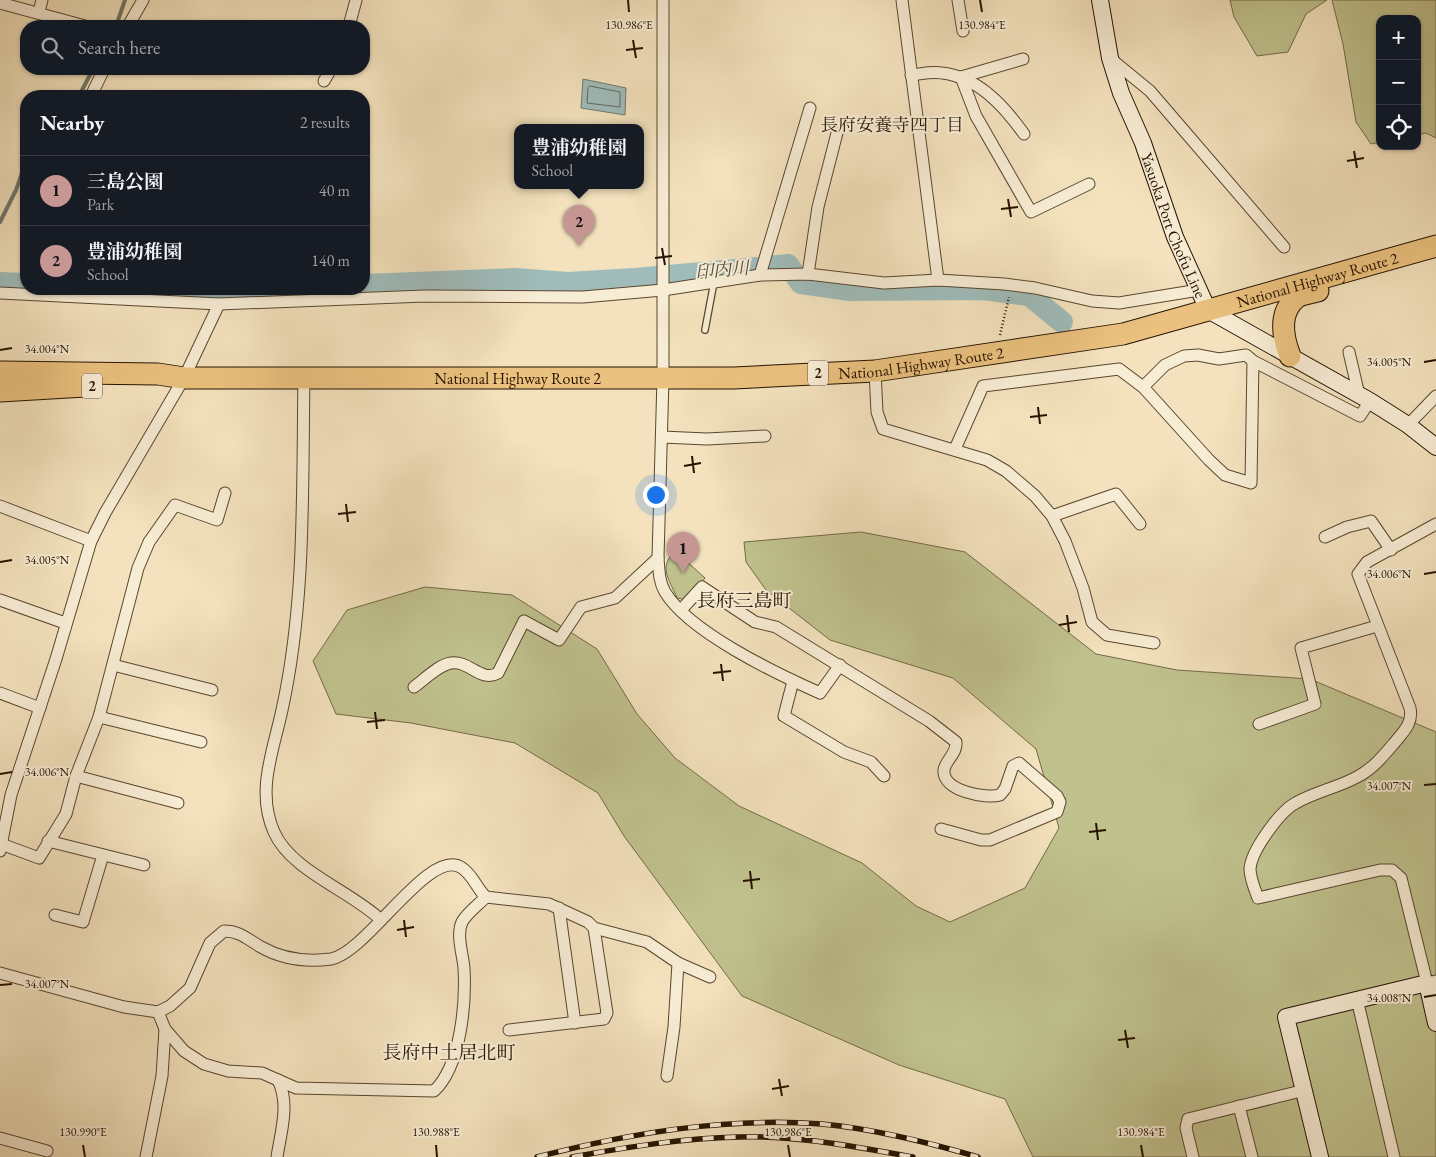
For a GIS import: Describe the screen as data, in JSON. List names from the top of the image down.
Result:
{
  "streets": {
    "highway": ["National Highway Route 2", "2"],
    "main road": ["Yasuoka Port Chofu Line"]
  },
  "crossings": [
    ["Yasuoka Port Chofu Line", "National Highway Route 2"]
  ],
  "districts": ["長府安養寺四丁目", "長府三島町", "長府中土居北町"],
  "water": ["印内川"],
  "page": {
    "map_buttons": ["+", "−"],
    "search": "Search here",
    "heading": ["Nearby", "2 results"],
    "popup": ["豊浦幼稚園", "School"],
    "list": [
      {
        "mark": "1",
        "name": "三島公園",
        "note": "Park",
        "value": "40 m"
      },
      {
        "mark": "2",
        "name": "豊浦幼稚園",
        "note": "School",
        "value": "140 m"
      }
    ],
    "pins": ["2", "1"]
  },
  "coordinates": [
    "130.986°E",
    "130.984°E",
    "34.004°N",
    "34.005°N",
    "34.006°N",
    "34.007°N",
    "34.008°N",
    "130.990°E",
    "130.988°E"
  ]
}
